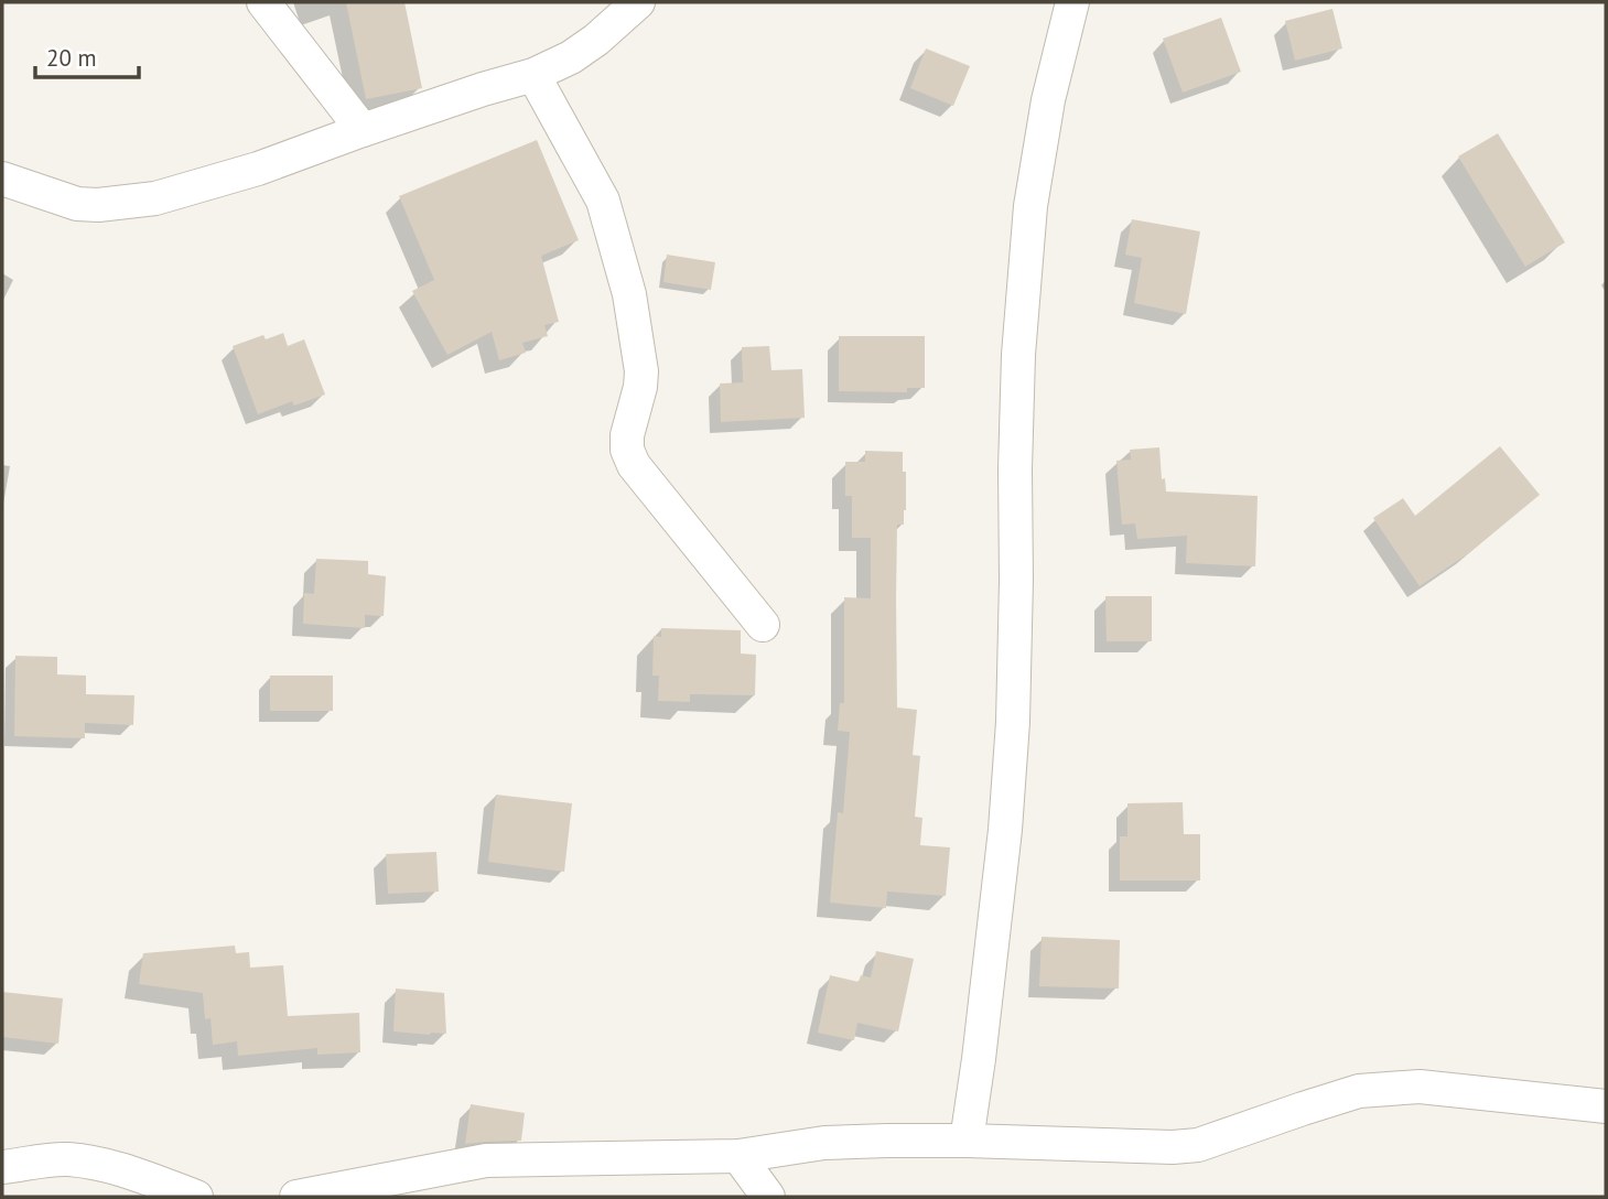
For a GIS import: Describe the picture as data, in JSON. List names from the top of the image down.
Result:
{
  "scale_bar": "20 m"
}
